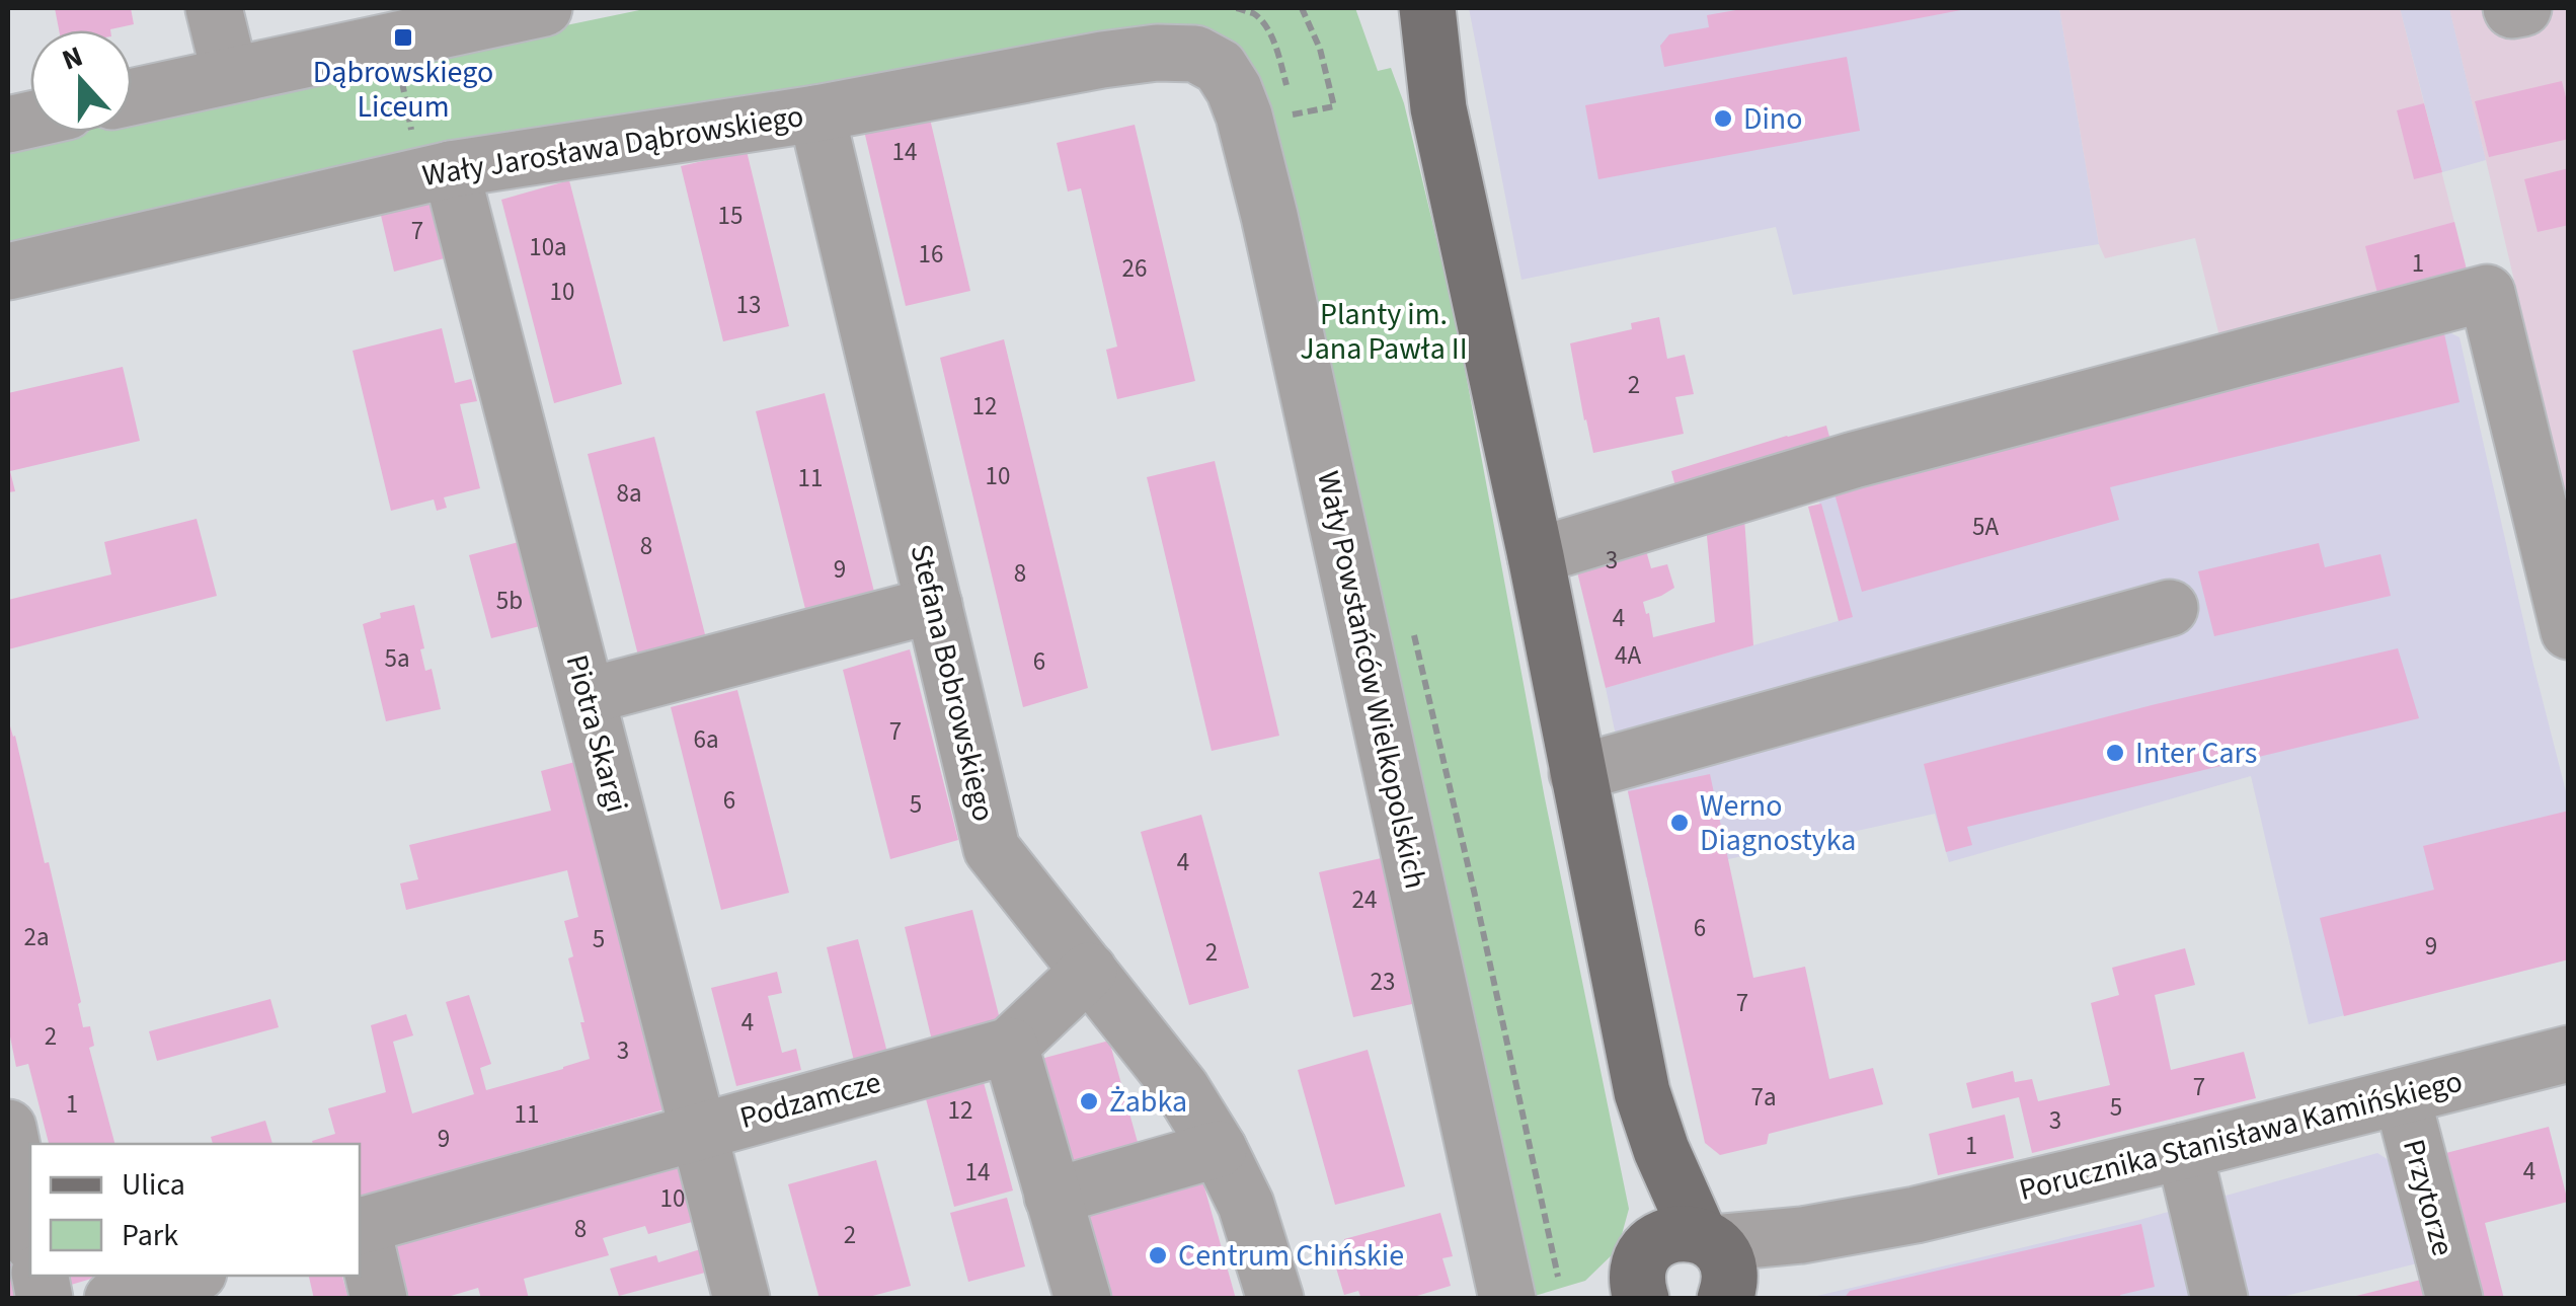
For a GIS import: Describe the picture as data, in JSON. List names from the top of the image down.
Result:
{
  "streets": {
    "street": [
      "Wały Jarosława Dąbrowskiego",
      "Wały Powstańców Wielkopolskich",
      "Stefana Bobrowskiego",
      "Piotra Skargi",
      "Podzamcze",
      "Porucznika Stanisława Kamińskiego",
      "Przytorze"
    ]
  },
  "crossings": [
    ["Wały Jarosława Dąbrowskiego", "Wały Powstańców Wielkopolskich"],
    ["Wały Jarosława Dąbrowskiego", "Stefana Bobrowskiego"],
    ["Wały Jarosława Dąbrowskiego", "Piotra Skargi"],
    ["Piotra Skargi", "Podzamcze"],
    ["Porucznika Stanisława Kamińskiego", "Przytorze"]
  ],
  "parks": ["Planty im. Jana Pawła II"],
  "places": {
    "transit": ["Dąbrowskiego Liceum"],
    "other": [
      "Dino",
      "Inter Cars",
      "Werno Diagnostyka",
      "Żabka",
      "Centrum Chińskie"
    ]
  },
  "house_numbers": [
    "14",
    "15",
    "7",
    "10a",
    "16",
    "1",
    "26",
    "10",
    "13",
    "2",
    "12",
    "10",
    "11",
    "8a",
    "5A",
    "8",
    "3",
    "9",
    "8",
    "5b",
    "4",
    "4A",
    "5a",
    "6",
    "7",
    "6a",
    "6",
    "5",
    "4",
    "24",
    "6",
    "2a",
    "5",
    "9",
    "2",
    "23",
    "7",
    "4",
    "2",
    "3",
    "7",
    "7a",
    "1",
    "5",
    "12",
    "11",
    "3",
    "9",
    "1",
    "4",
    "14",
    "10",
    "8",
    "2"
  ],
  "legend": ["Ulica", "Park"],
  "north": "top"
}
